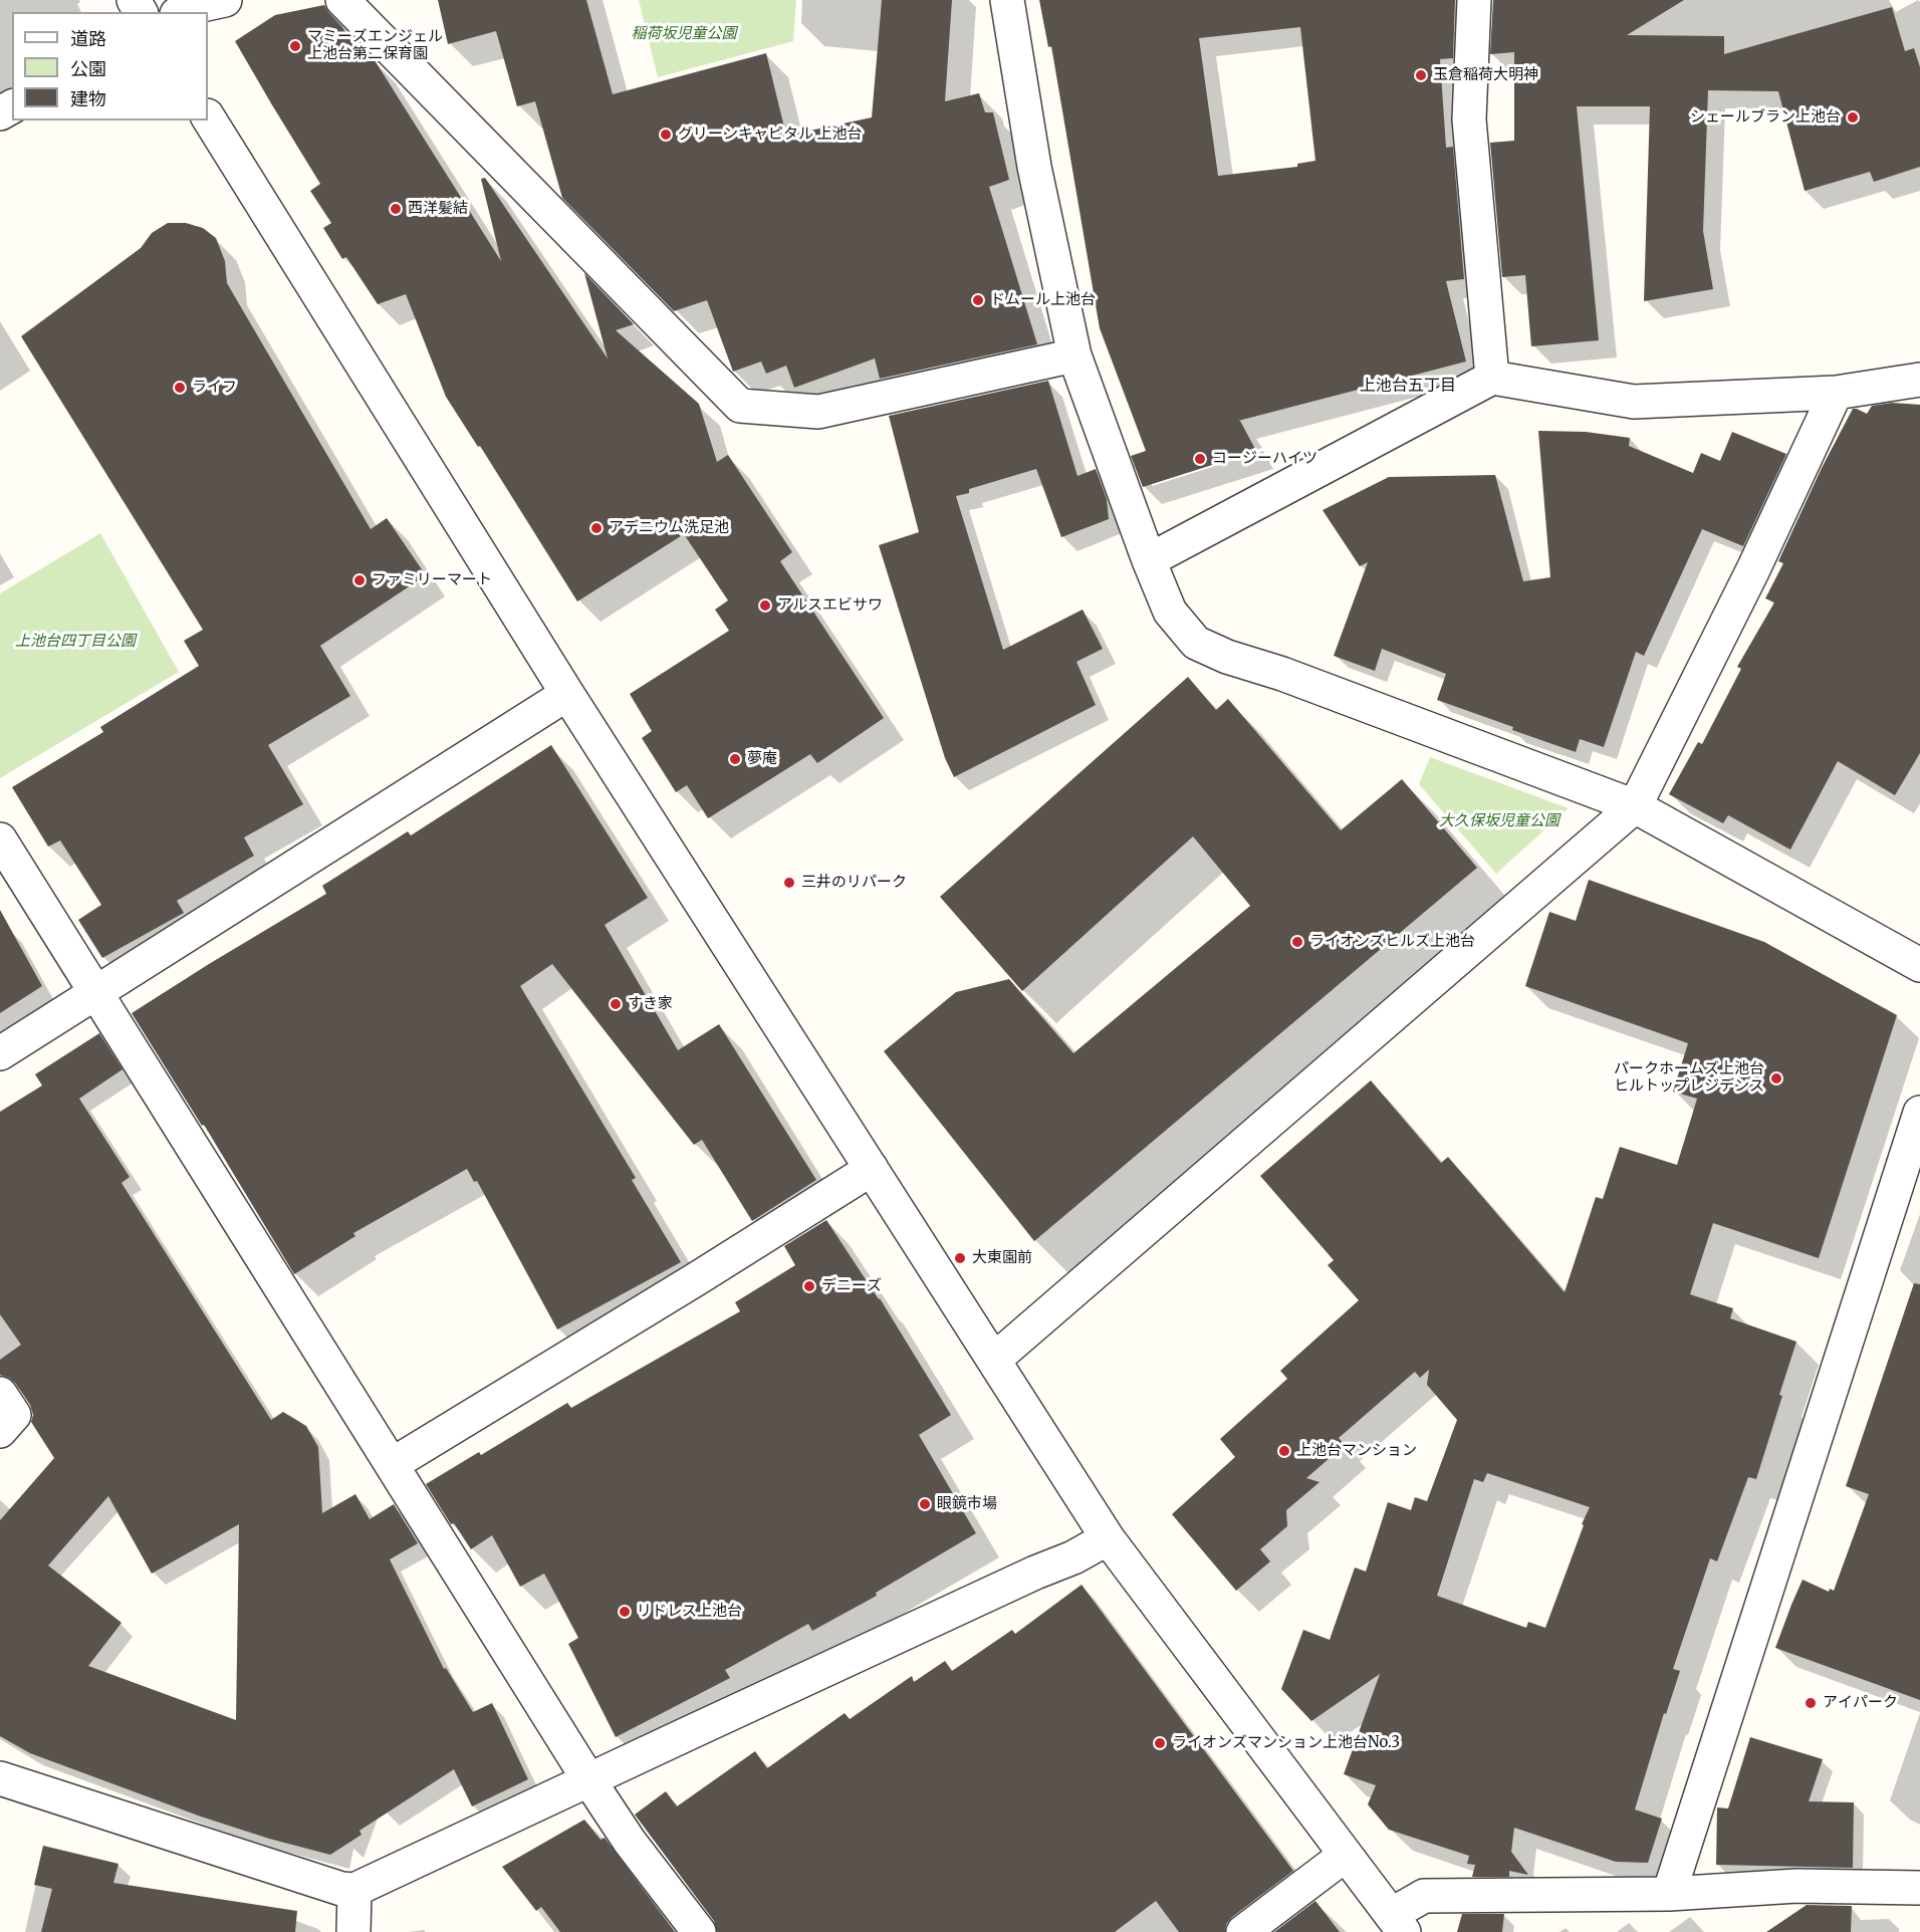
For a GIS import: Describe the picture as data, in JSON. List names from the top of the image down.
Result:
{
  "districts": ["上池台五丁目"],
  "parks": ["稲荷坂児童公園", "上池台四丁目公園", "大久保坂児童公園"],
  "places": [
    "マミーズエンジェル 上池台第二保育園",
    "玉倉稲荷大明神",
    "シェールブラン上池台",
    "グリーンキャピタル 上池台",
    "西洋髪結",
    "ドムール上池台",
    "ライフ",
    "コージーハイツ",
    "アデニウム洗足池",
    "ファミリーマート",
    "アルスエビサワ",
    "夢庵",
    "三井のリパーク",
    "ライオンズヒルズ上池台",
    "すき家",
    "パークホームズ上池台 ヒルトップレジデンス",
    "大東園前",
    "デニーズ",
    "上池台マンション",
    "眼鏡市場",
    "リドレス上池台",
    "アイパーク",
    "ライオンズマンション上池台No.3"
  ],
  "legend": ["道路", "公園", "建物"]
}
